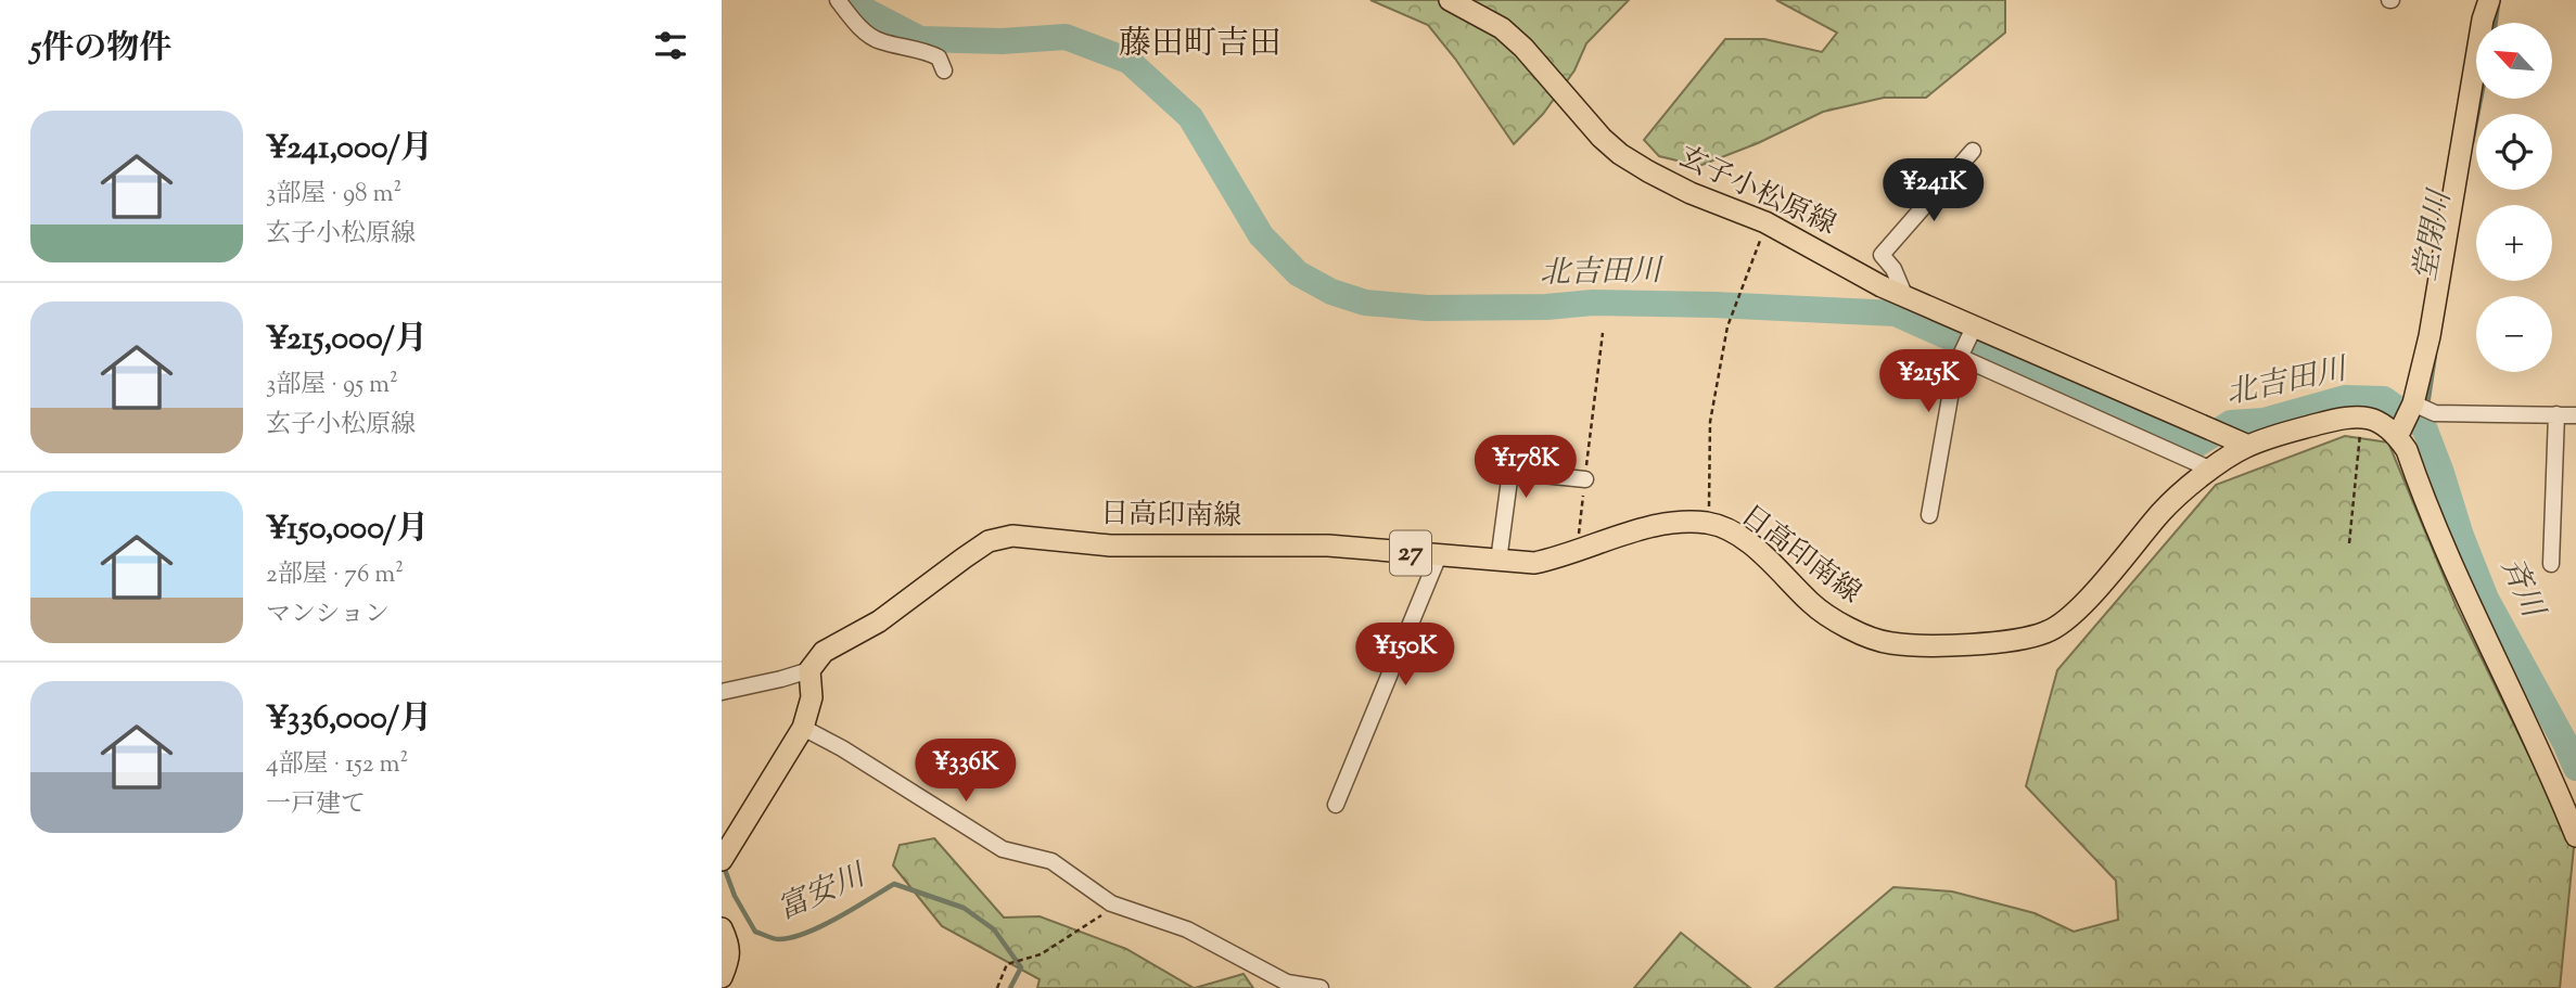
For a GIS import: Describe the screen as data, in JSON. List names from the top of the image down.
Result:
{
  "streets": {
    "main road": ["玄子小松原線", "日高印南線", "27"]
  },
  "crossings": [
    ["玄子小松原線", "日高印南線"]
  ],
  "districts": ["藤田町吉田"],
  "water": [
    "堂閉川",
    "北吉田川",
    "斉川",
    "富安川"
  ],
  "north": "top left",
  "page": {
    "heading": "5件の物件",
    "map_buttons": ["+", "−"],
    "list": [
      {
        "name": "¥241,000/月",
        "note": "3部屋 · 98 m² · 玄子小松原線"
      },
      {
        "name": "¥215,000/月",
        "note": "3部屋 · 95 m² · 玄子小松原線"
      },
      {
        "name": "¥150,000/月",
        "note": "2部屋 · 76 m² · マンション"
      },
      {
        "name": "¥336,000/月",
        "note": "4部屋 · 152 m² · 一戸建て"
      }
    ],
    "price": [
      "¥241K",
      "¥215K",
      "¥178K",
      "¥150K",
      "¥336K"
    ]
  }
}
